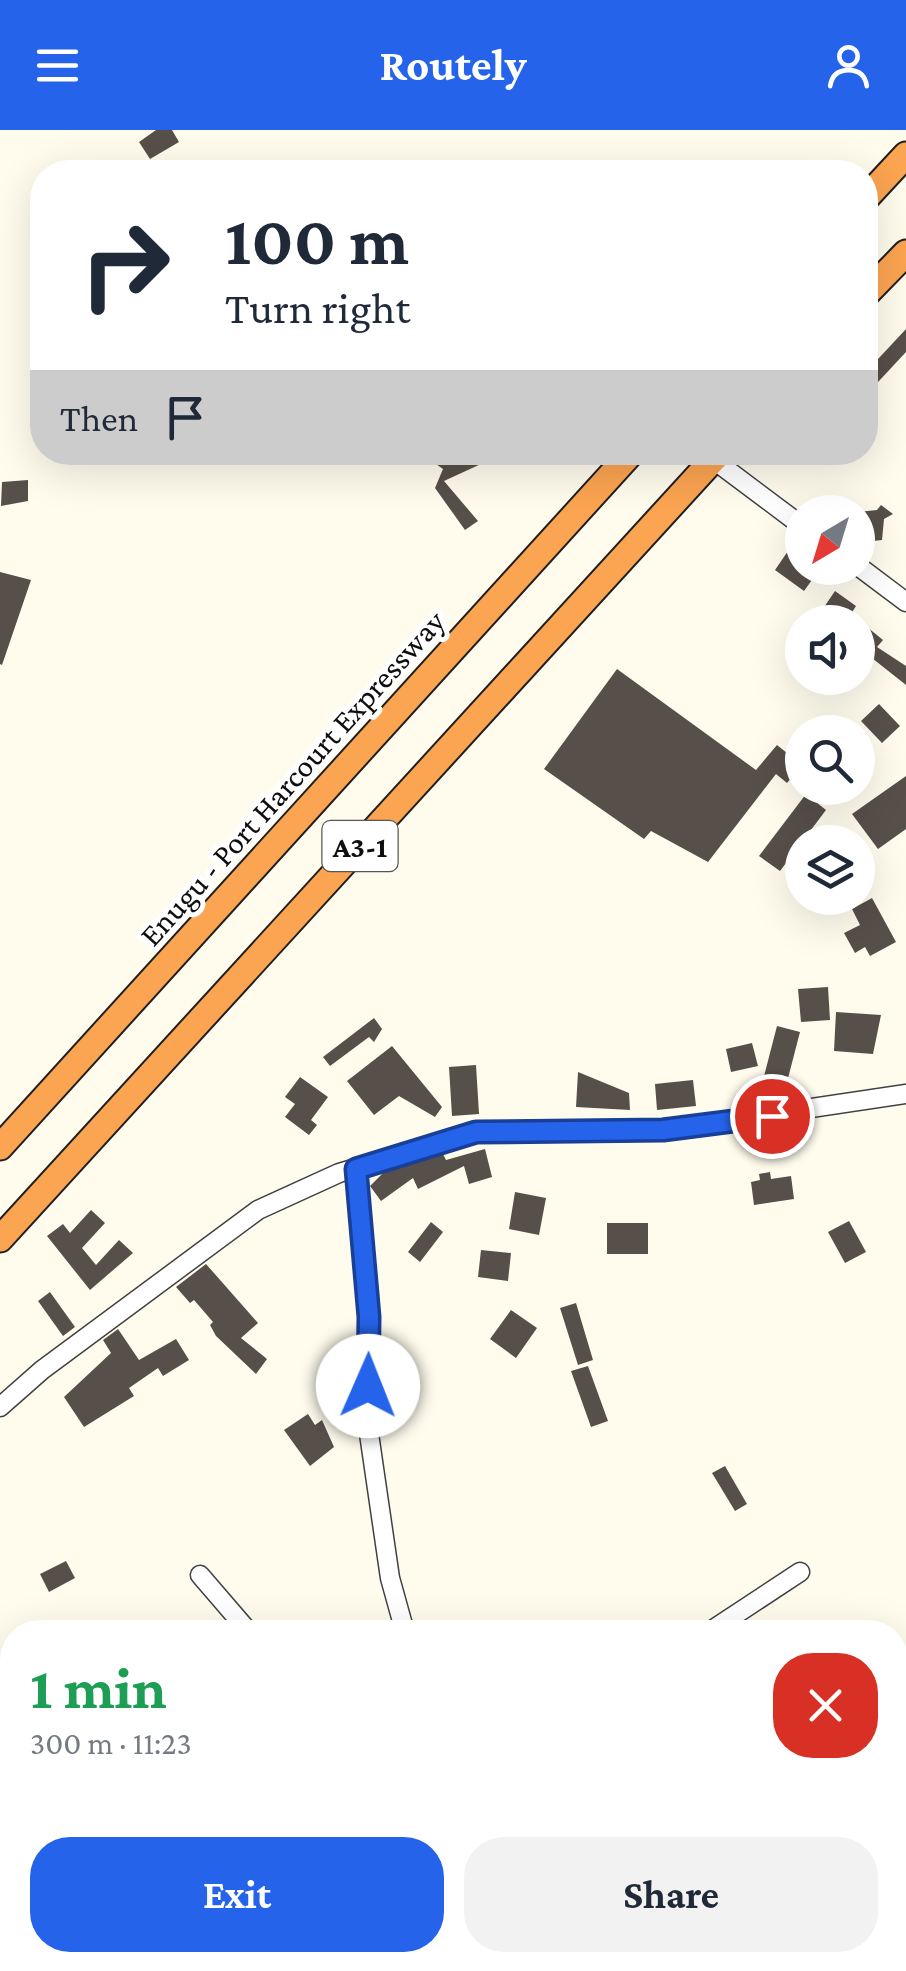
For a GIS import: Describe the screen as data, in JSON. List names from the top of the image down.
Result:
{
  "streets": {
    "highway": ["Enugu - Port Harcourt Expressway", "A3-1"]
  },
  "north": "bottom left",
  "page": {
    "header": "Routely",
    "turn": ["100 m", "Turn right"],
    "then": "Then",
    "heading": ["1 min", "300 m · 11:23"],
    "buttons": ["Exit", "Share"]
  }
}
